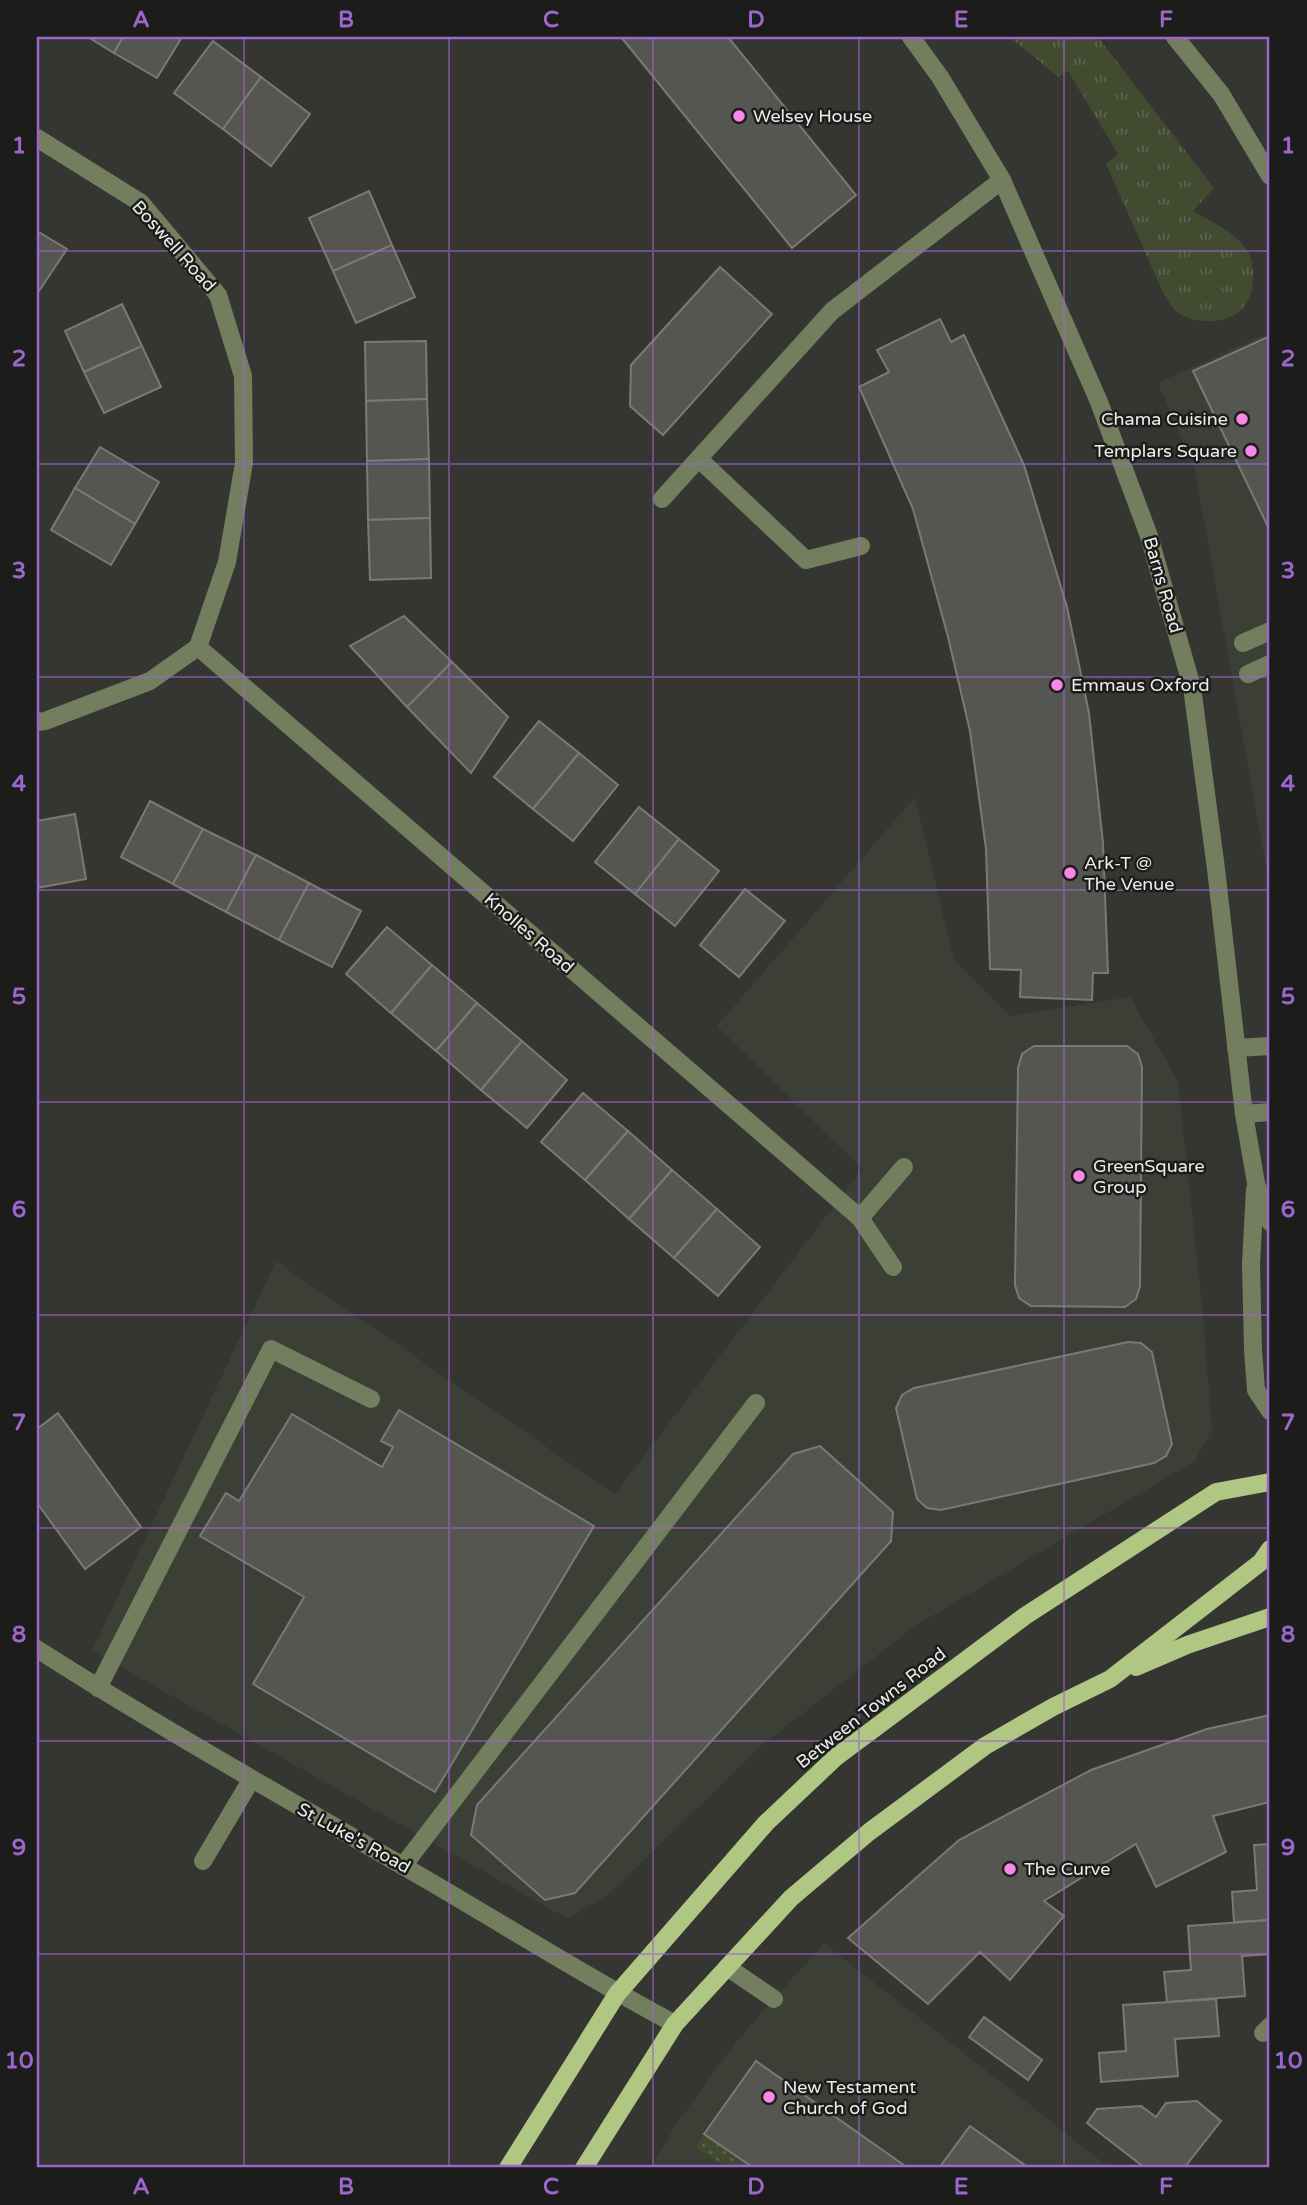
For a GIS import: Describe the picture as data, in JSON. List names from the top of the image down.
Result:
{
  "streets": {
    "main road": ["Between Towns Road"],
    "street": [
      "Boswell Road",
      "Barns Road",
      "Knolles Road",
      "St Luke's Road"
    ]
  },
  "crossings": [
    ["Boswell Road", "Knolles Road"],
    ["Between Towns Road", "St Luke's Road"]
  ],
  "places": [
    "Welsey House",
    "Chama Cuisine",
    "Templars Square",
    "Emmaus Oxford",
    "Ark-T @ The Venue",
    "GreenSquare Group",
    "The Curve",
    "New Testament Church of God"
  ],
  "grid": {
    "columns": [
      "A",
      "B",
      "C",
      "D",
      "E",
      "F"
    ],
    "rows": [
      "1",
      "2",
      "3",
      "4",
      "5",
      "6",
      "7",
      "8",
      "9",
      "10"
    ]
  }
}
